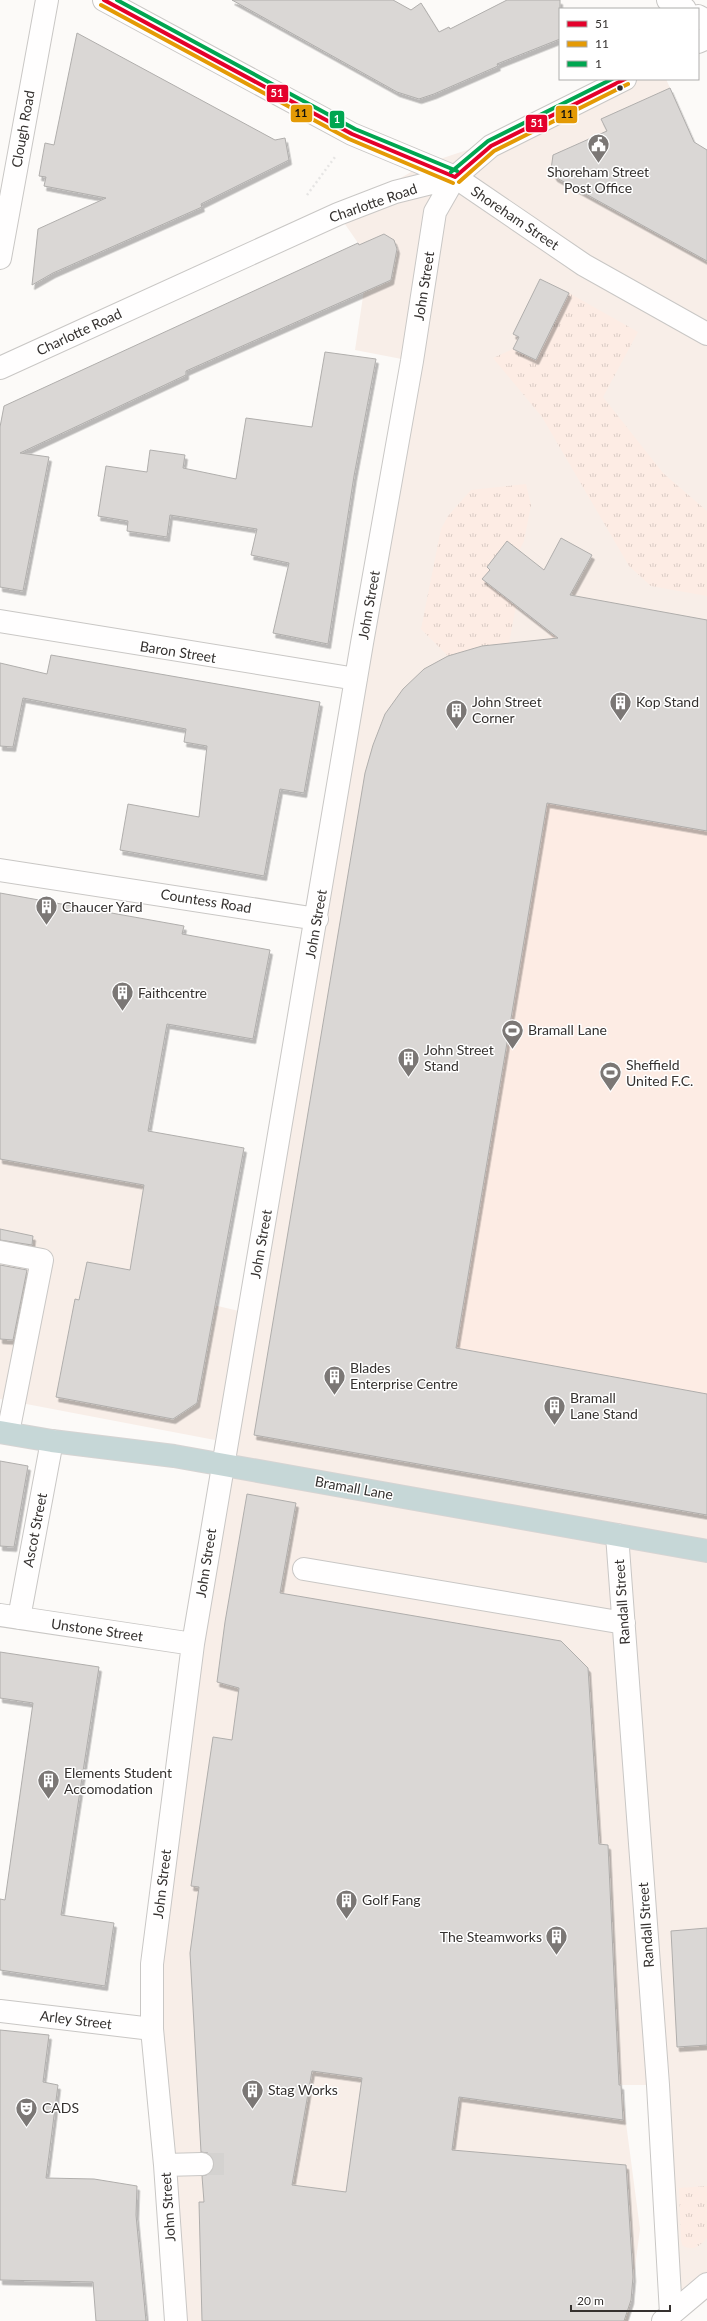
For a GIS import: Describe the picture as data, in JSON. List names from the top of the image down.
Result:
{
  "streets": {
    "highway": ["Bramall Lane"],
    "street": [
      "Clough Road",
      "Charlotte Road",
      "Shoreham Street",
      "John Street",
      "Baron Street",
      "Countess Road",
      "Ascot Street",
      "Randall Street",
      "Unstone Street",
      "Arley Street"
    ]
  },
  "crossings": [
    ["Charlotte Road", "Shoreham Street"],
    ["Charlotte Road", "John Street"],
    ["Shoreham Street", "John Street"],
    ["John Street", "Baron Street"],
    ["John Street", "Countess Road"],
    ["John Street", "Bramall Lane"],
    ["John Street", "Unstone Street"],
    ["John Street", "Arley Street"],
    ["Bramall Lane", "Ascot Street"],
    ["Bramall Lane", "Randall Street"],
    ["Ascot Street", "Unstone Street"]
  ],
  "places": {
    "public building": ["Shoreham Street Post Office"],
    "building": [
      "Kop Stand",
      "John Street Corner",
      "Chaucer Yard",
      "Faithcentre",
      "John Street Stand",
      "Blades Enterprise Centre",
      "Bramall Lane Stand",
      "Elements Student Accomodation",
      "Golf Fang",
      "The Steamworks",
      "Stag Works"
    ],
    "sports": ["Bramall Lane", "Sheffield United F.C."],
    "theatre": ["CADS"]
  },
  "lines": ["transit line 51", "transit line 1", "transit line 11"],
  "legend": ["51", "11", "1"],
  "scale_bar": "20 m"
}
